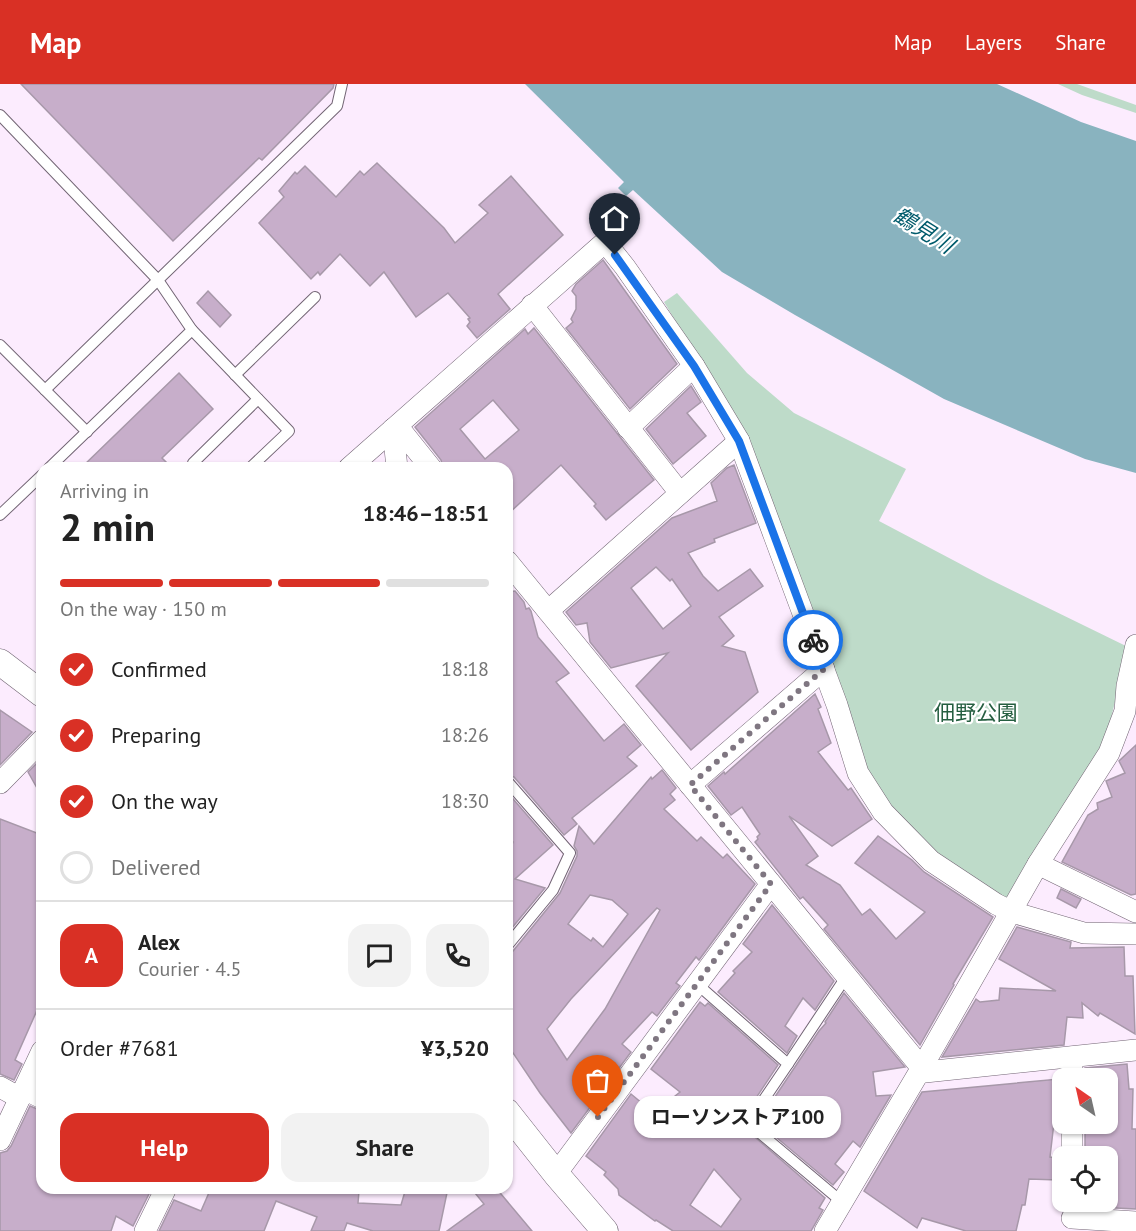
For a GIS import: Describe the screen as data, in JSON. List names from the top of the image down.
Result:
{
  "water": ["鶴見川"],
  "parks": ["佃野公園"],
  "places": ["ローソンストア100"],
  "north": "top left",
  "page": {
    "header": "Map",
    "nav": ["Map", "Layers", "Share"],
    "heading": ["2 min", "Arriving in", "18:46–18:51"],
    "panel": [
      "Alex",
      "Courier · 4.5",
      "Order #7681",
      "¥3,520"
    ],
    "bar": "On the way · 150 m",
    "list": [
      ["Confirmed", "18:18"],
      ["Preparing", "18:26"],
      ["On the way", "18:30"],
      "Delivered"
    ],
    "round": "A",
    "bubble": "ローソンストア100",
    "buttons": ["Help", "Share"]
  }
}
